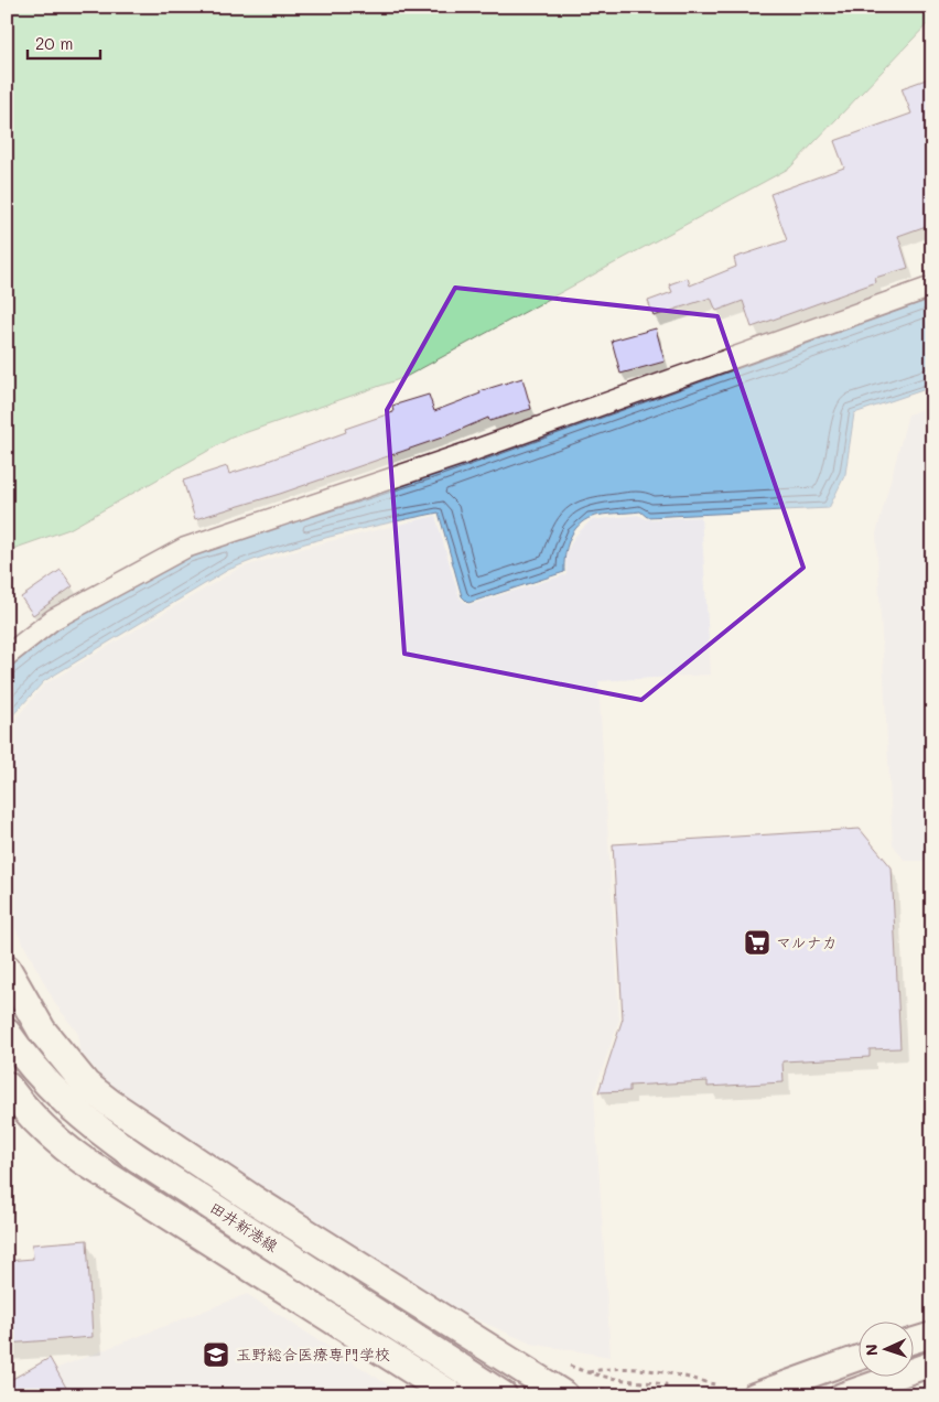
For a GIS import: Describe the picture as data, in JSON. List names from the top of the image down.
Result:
{
  "streets": {
    "main road": ["田井新港線"]
  },
  "places": {
    "supermarket": ["マルナカ"],
    "school or university": ["玉野総合医療専門学校"]
  },
  "scale_bar": "20 m",
  "north": "left"
}
